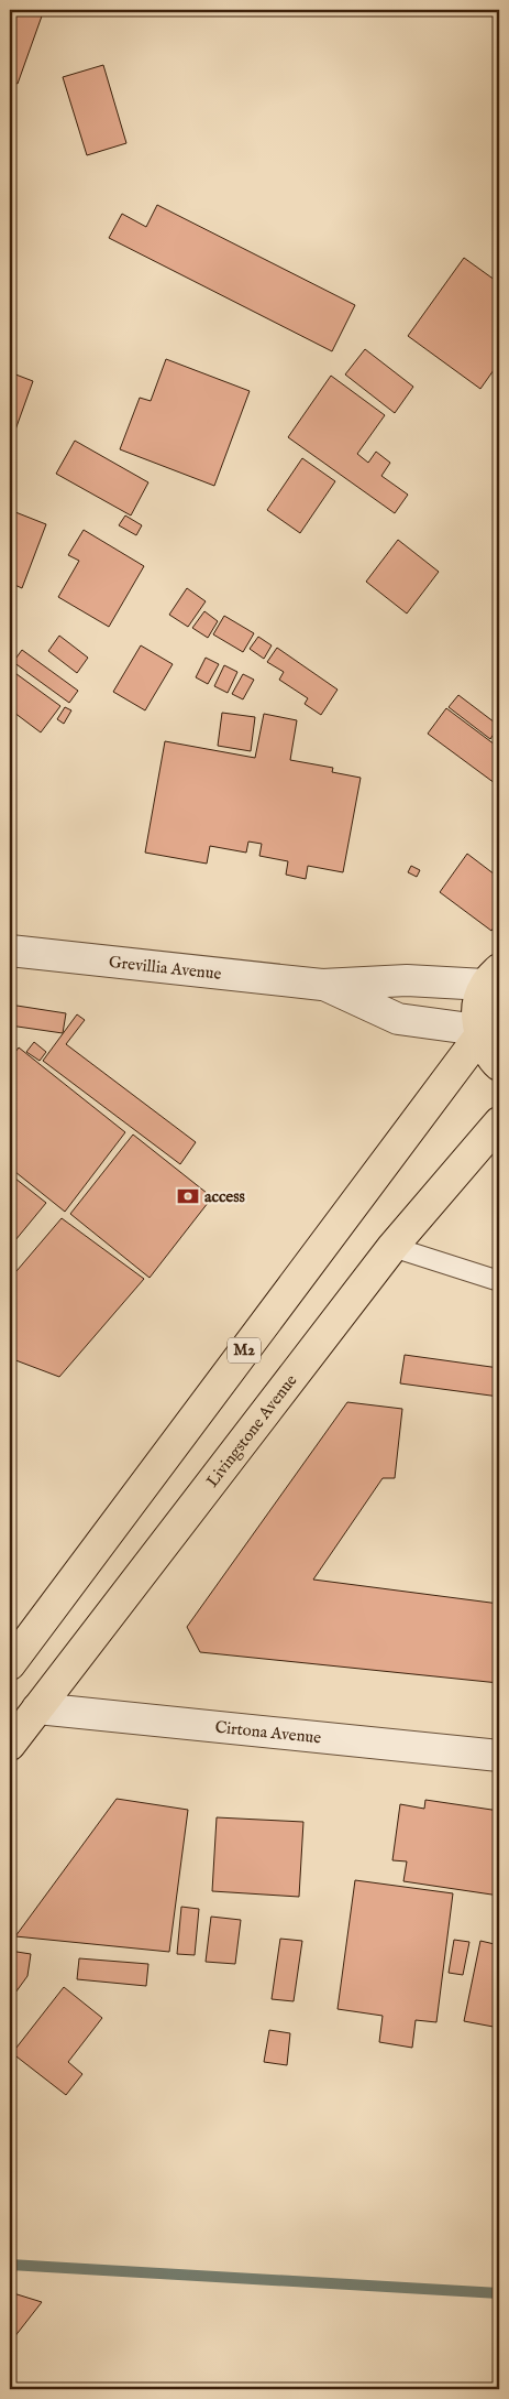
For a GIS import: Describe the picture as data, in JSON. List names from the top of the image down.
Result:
{
  "streets": {
    "highway": ["M2", "Livingstone Avenue"],
    "street": ["Grevillia Avenue", "Cirtona Avenue"]
  },
  "crossings": [
    ["Livingstone Avenue", "Cirtona Avenue"]
  ],
  "places": {
    "bank": ["access"]
  }
}
